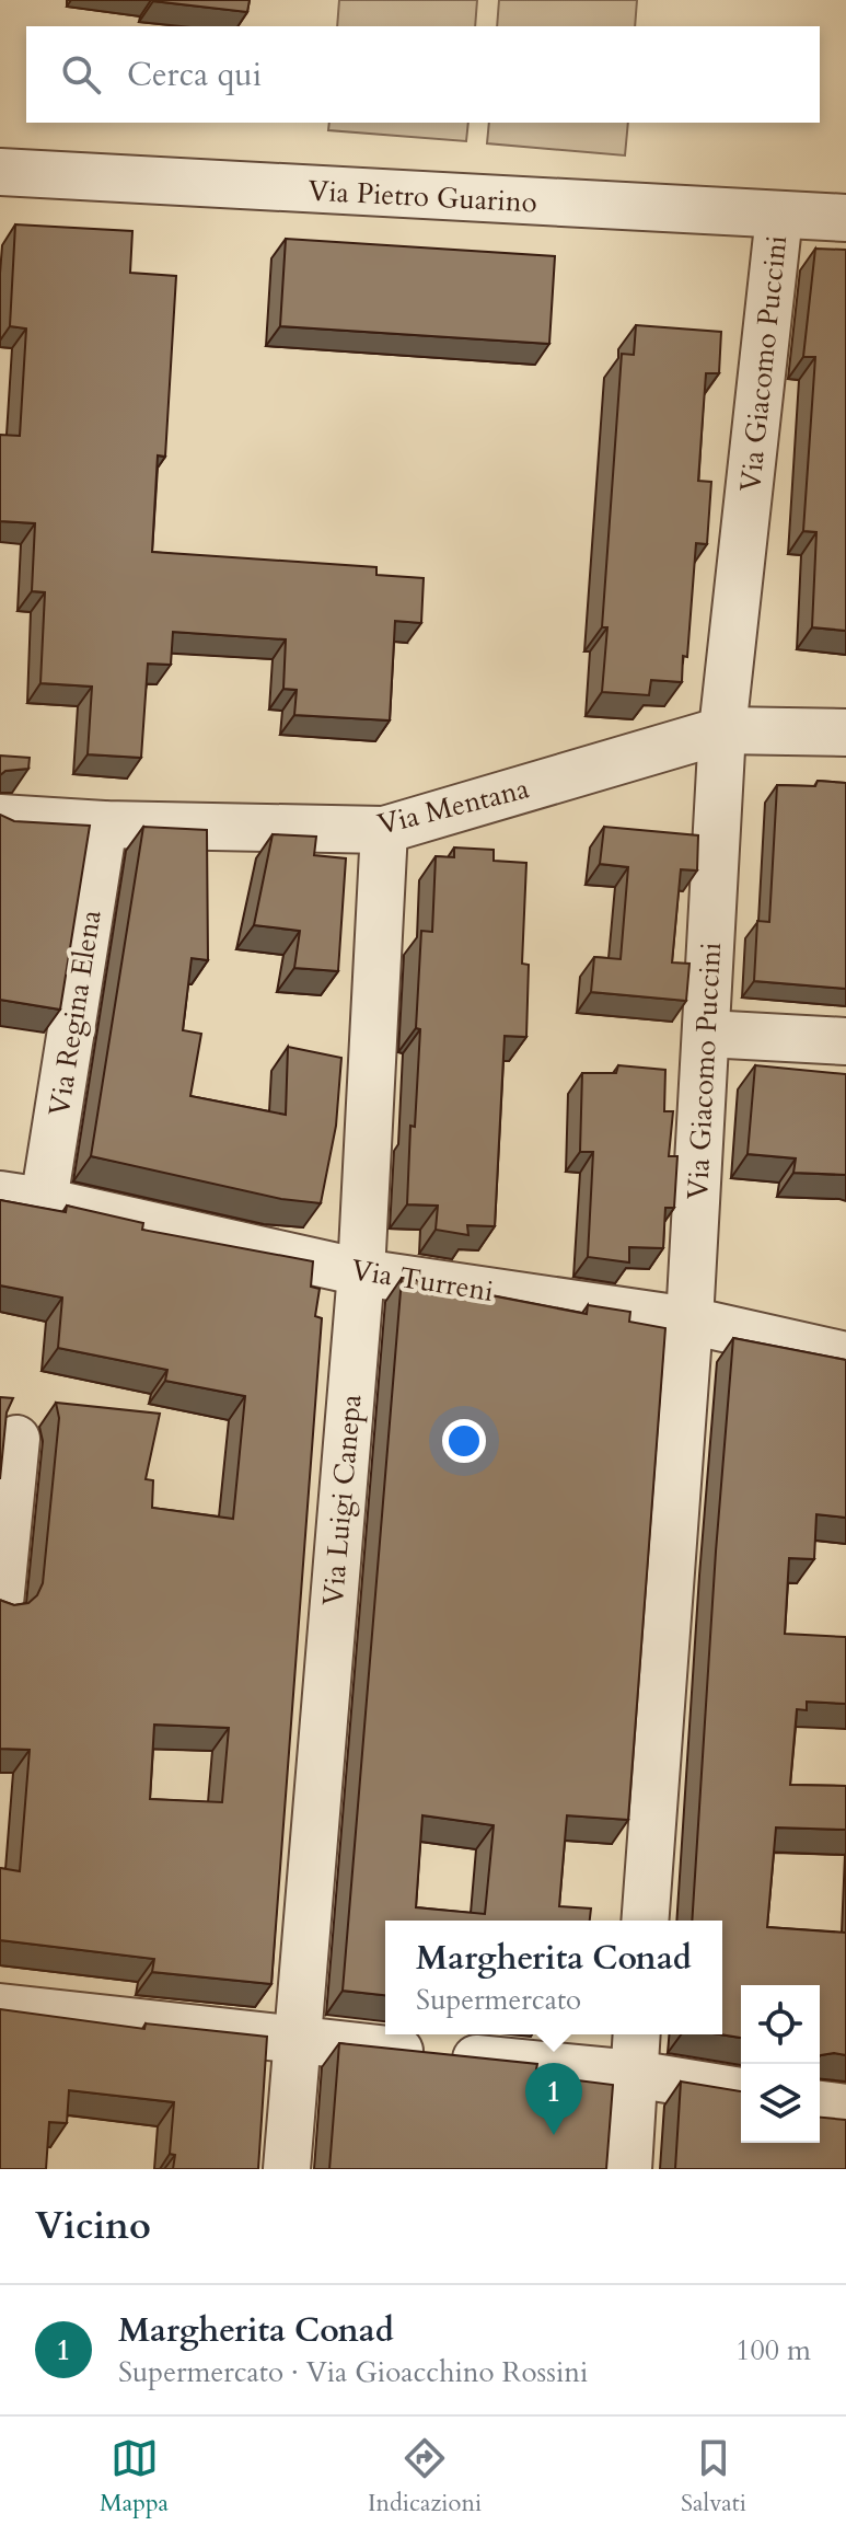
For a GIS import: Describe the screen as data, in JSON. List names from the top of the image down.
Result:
{
  "streets": {
    "street": [
      "Via Pietro Guarino",
      "Via Giacomo Puccini",
      "Via Mentana",
      "Via Regina Elena",
      "Via Turreni",
      "Via Luigi Canepa"
    ]
  },
  "crossings": [
    ["Via Pietro Guarino", "Via Giacomo Puccini"],
    ["Via Giacomo Puccini", "Via Mentana"],
    ["Via Giacomo Puccini", "Via Turreni"],
    ["Via Mentana", "Via Regina Elena"],
    ["Via Mentana", "Via Luigi Canepa"],
    ["Via Regina Elena", "Via Turreni"],
    ["Via Turreni", "Via Luigi Canepa"]
  ],
  "page": {
    "search": "Cerca qui",
    "popup": ["Margherita Conad", "Supermercato"],
    "pins": "1",
    "heading": "Vicino",
    "list": [
      {
        "mark": "1",
        "name": "Margherita Conad",
        "note": "Supermercato · Via Gioacchino Rossini",
        "value": "100 m"
      }
    ],
    "nav": ["Mappa", "Indicazioni", "Salvati"]
  }
}
